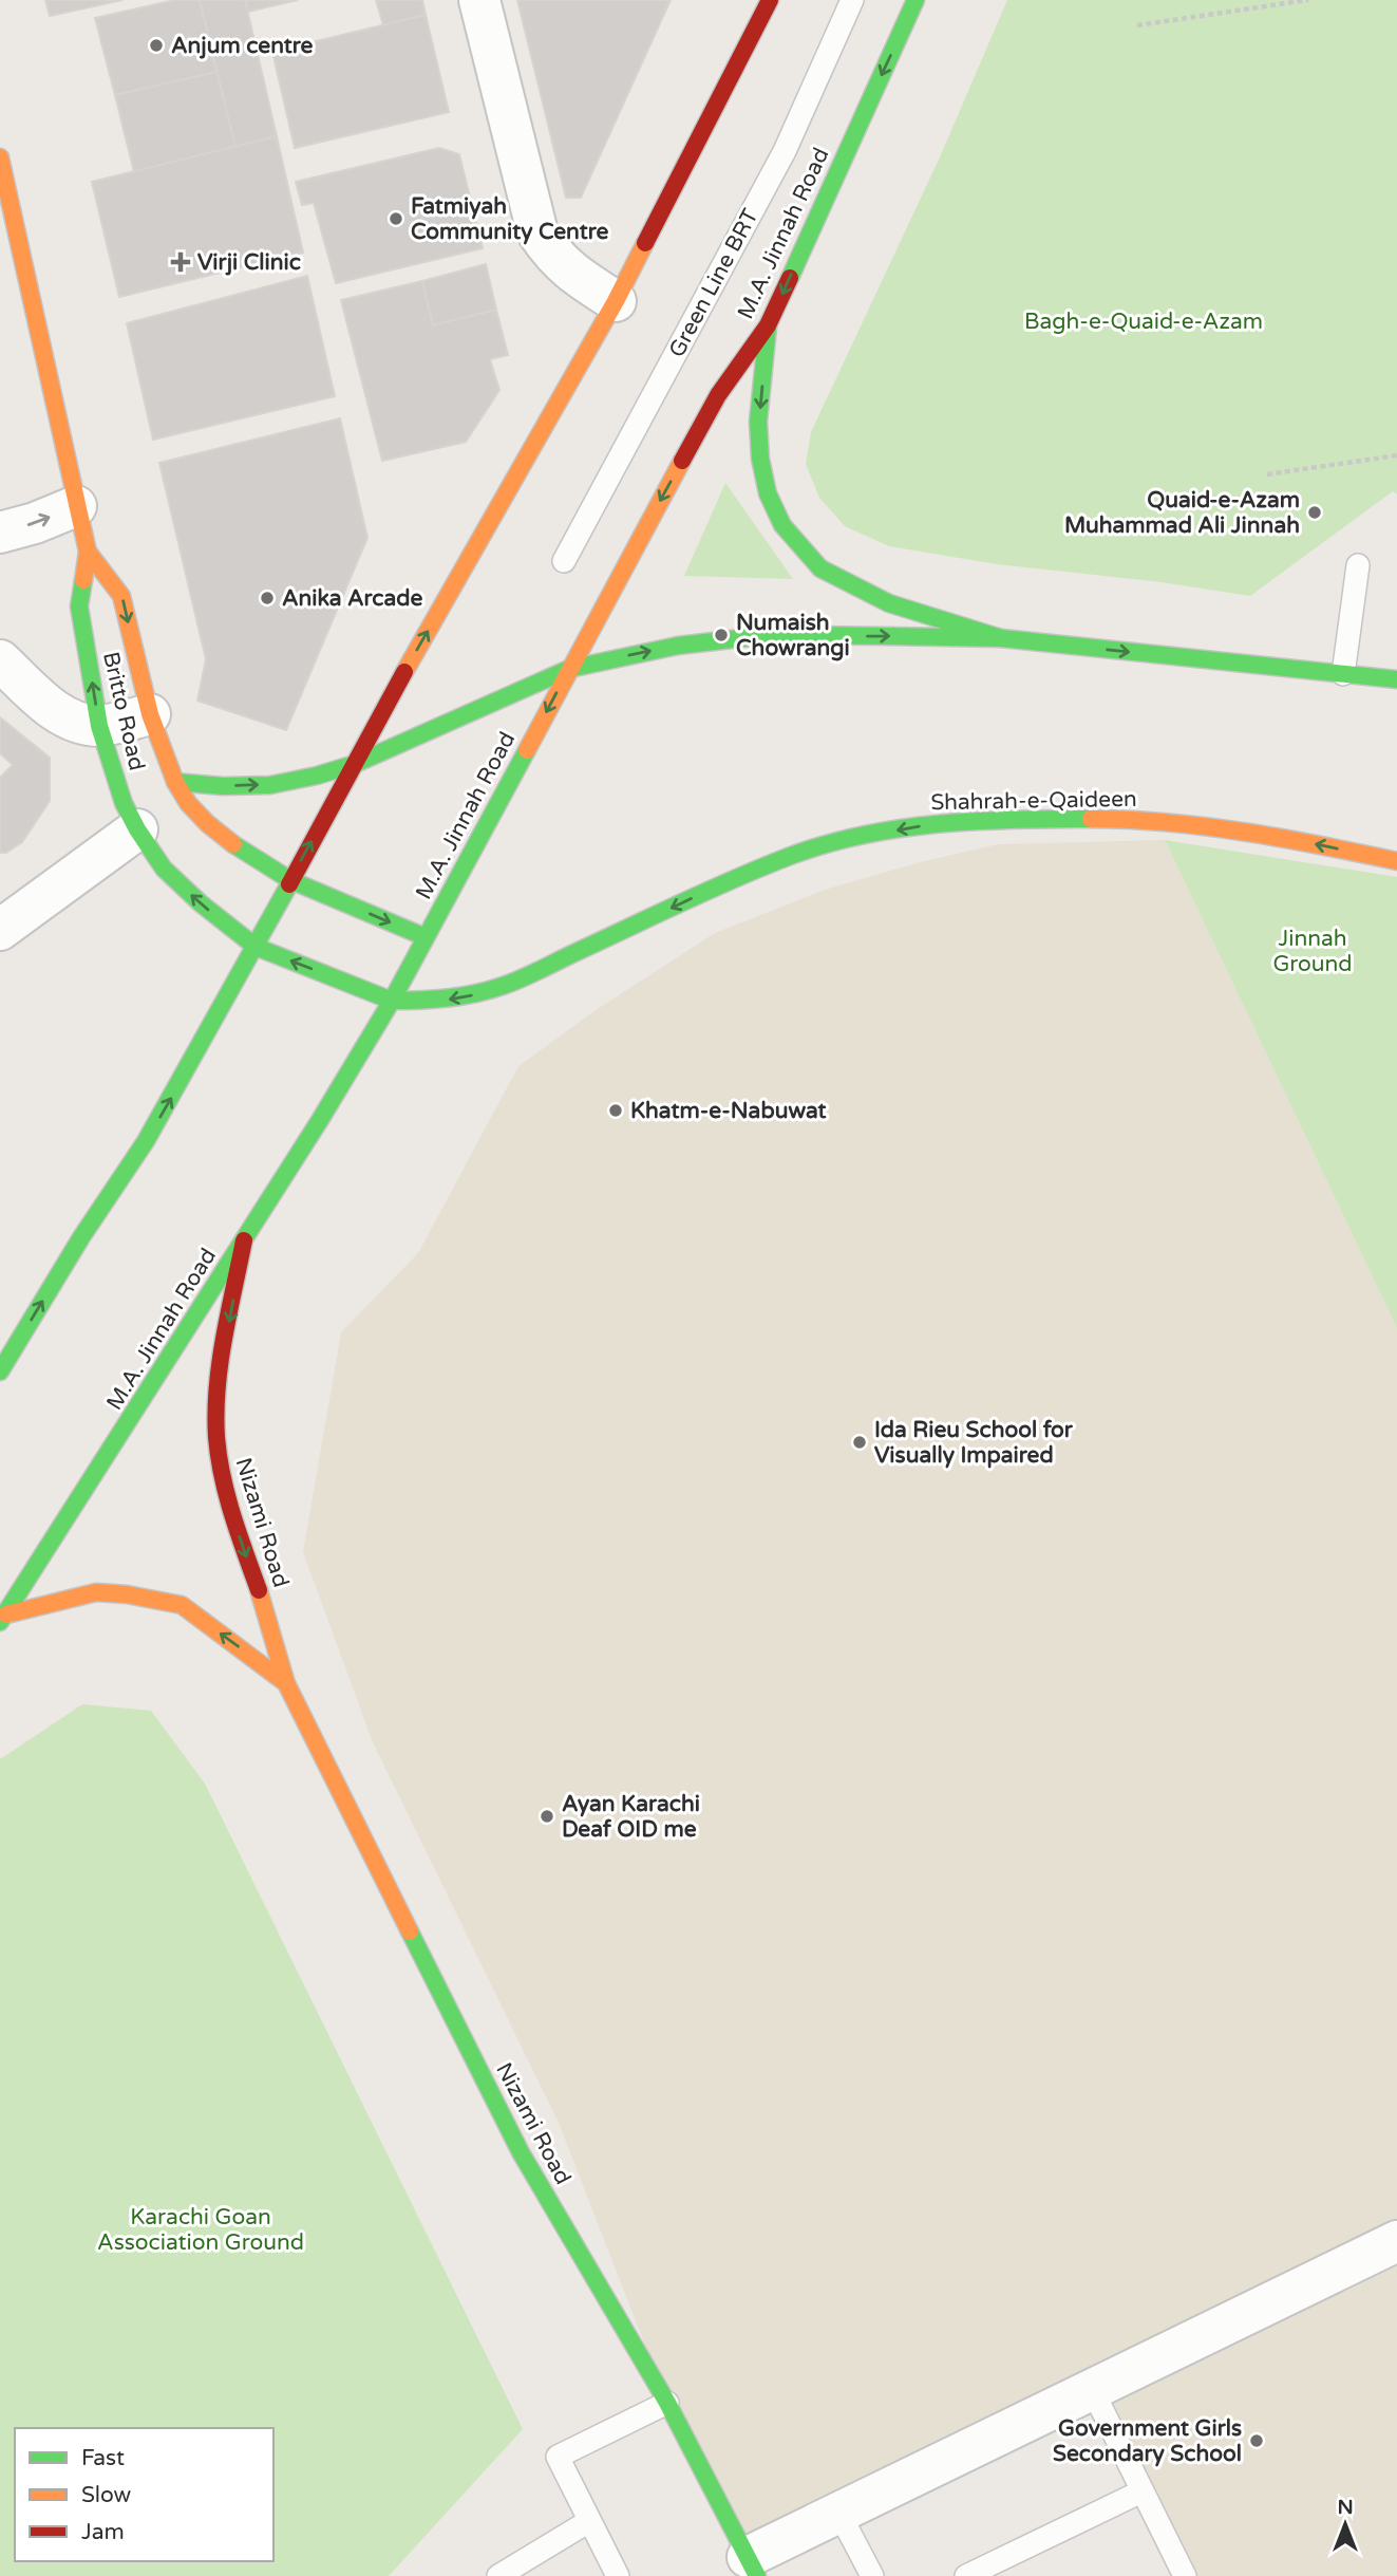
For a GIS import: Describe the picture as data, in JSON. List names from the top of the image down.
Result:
{
  "streets": {
    "main road": [
      "M.A. Jinnah Road",
      "Britto Road",
      "Shahrah-e-Qaideen",
      "Nizami Road"
    ],
    "lane": ["Green Line BRT"]
  },
  "crossings": [
    ["M.A. Jinnah Road", "Britto Road"],
    ["M.A. Jinnah Road", "Shahrah-e-Qaideen"],
    ["M.A. Jinnah Road", "Nizami Road"],
    ["Britto Road", "Shahrah-e-Qaideen"]
  ],
  "one_way": ["Shahrah-e-Qaideen"],
  "parks": ["Bagh-e-Quaid-e-Azam", "Jinnah Ground", "Karachi Goan Association Ground"],
  "places": {
    "other": [
      "Anjum centre",
      "Fatmiyah Community Centre",
      "Quaid-e-Azam Muhammad Ali Jinnah",
      "Anika Arcade",
      "Numaish Chowrangi",
      "Khatm-e-Nabuwat",
      "Ida Rieu School for Visually Impaired",
      "Ayan Karachi Deaf OID me",
      "Government Girls Secondary School"
    ],
    "health": ["Virji Clinic"]
  },
  "legend": ["Fast", "Slow", "Jam"],
  "north": "top"
}
